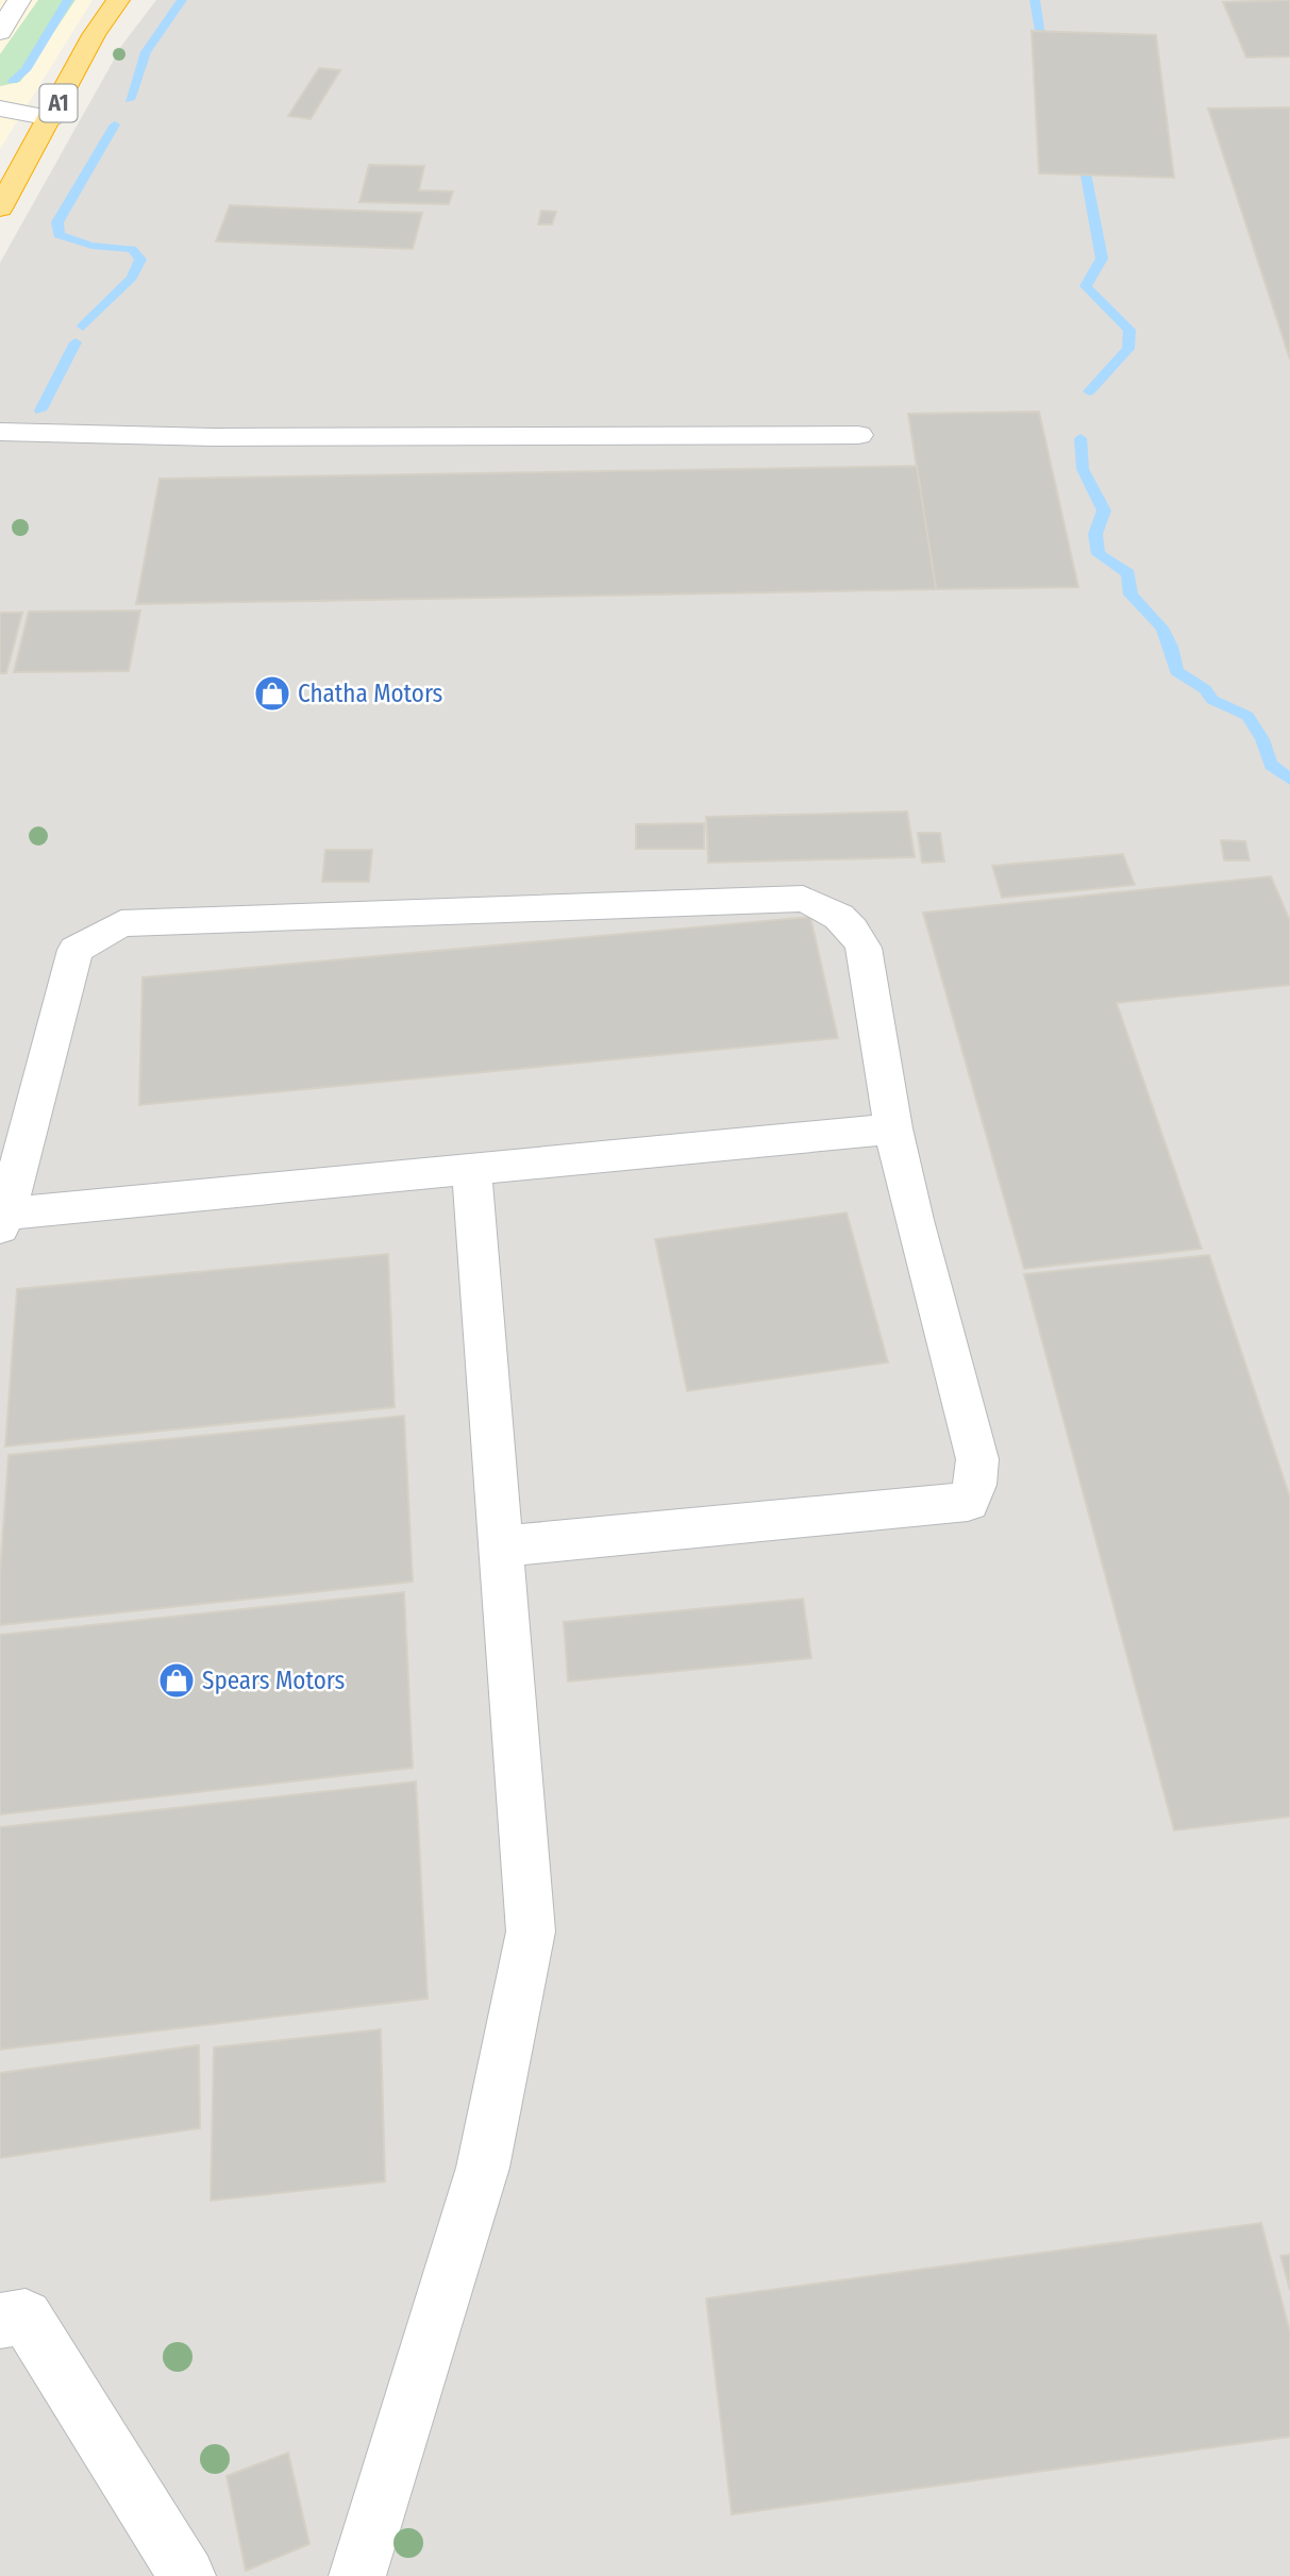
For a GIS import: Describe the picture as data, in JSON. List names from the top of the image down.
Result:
{
  "streets": {
    "highway": ["A1"]
  },
  "places": {
    "shop": ["Chatha Motors", "Spears Motors"]
  }
}
